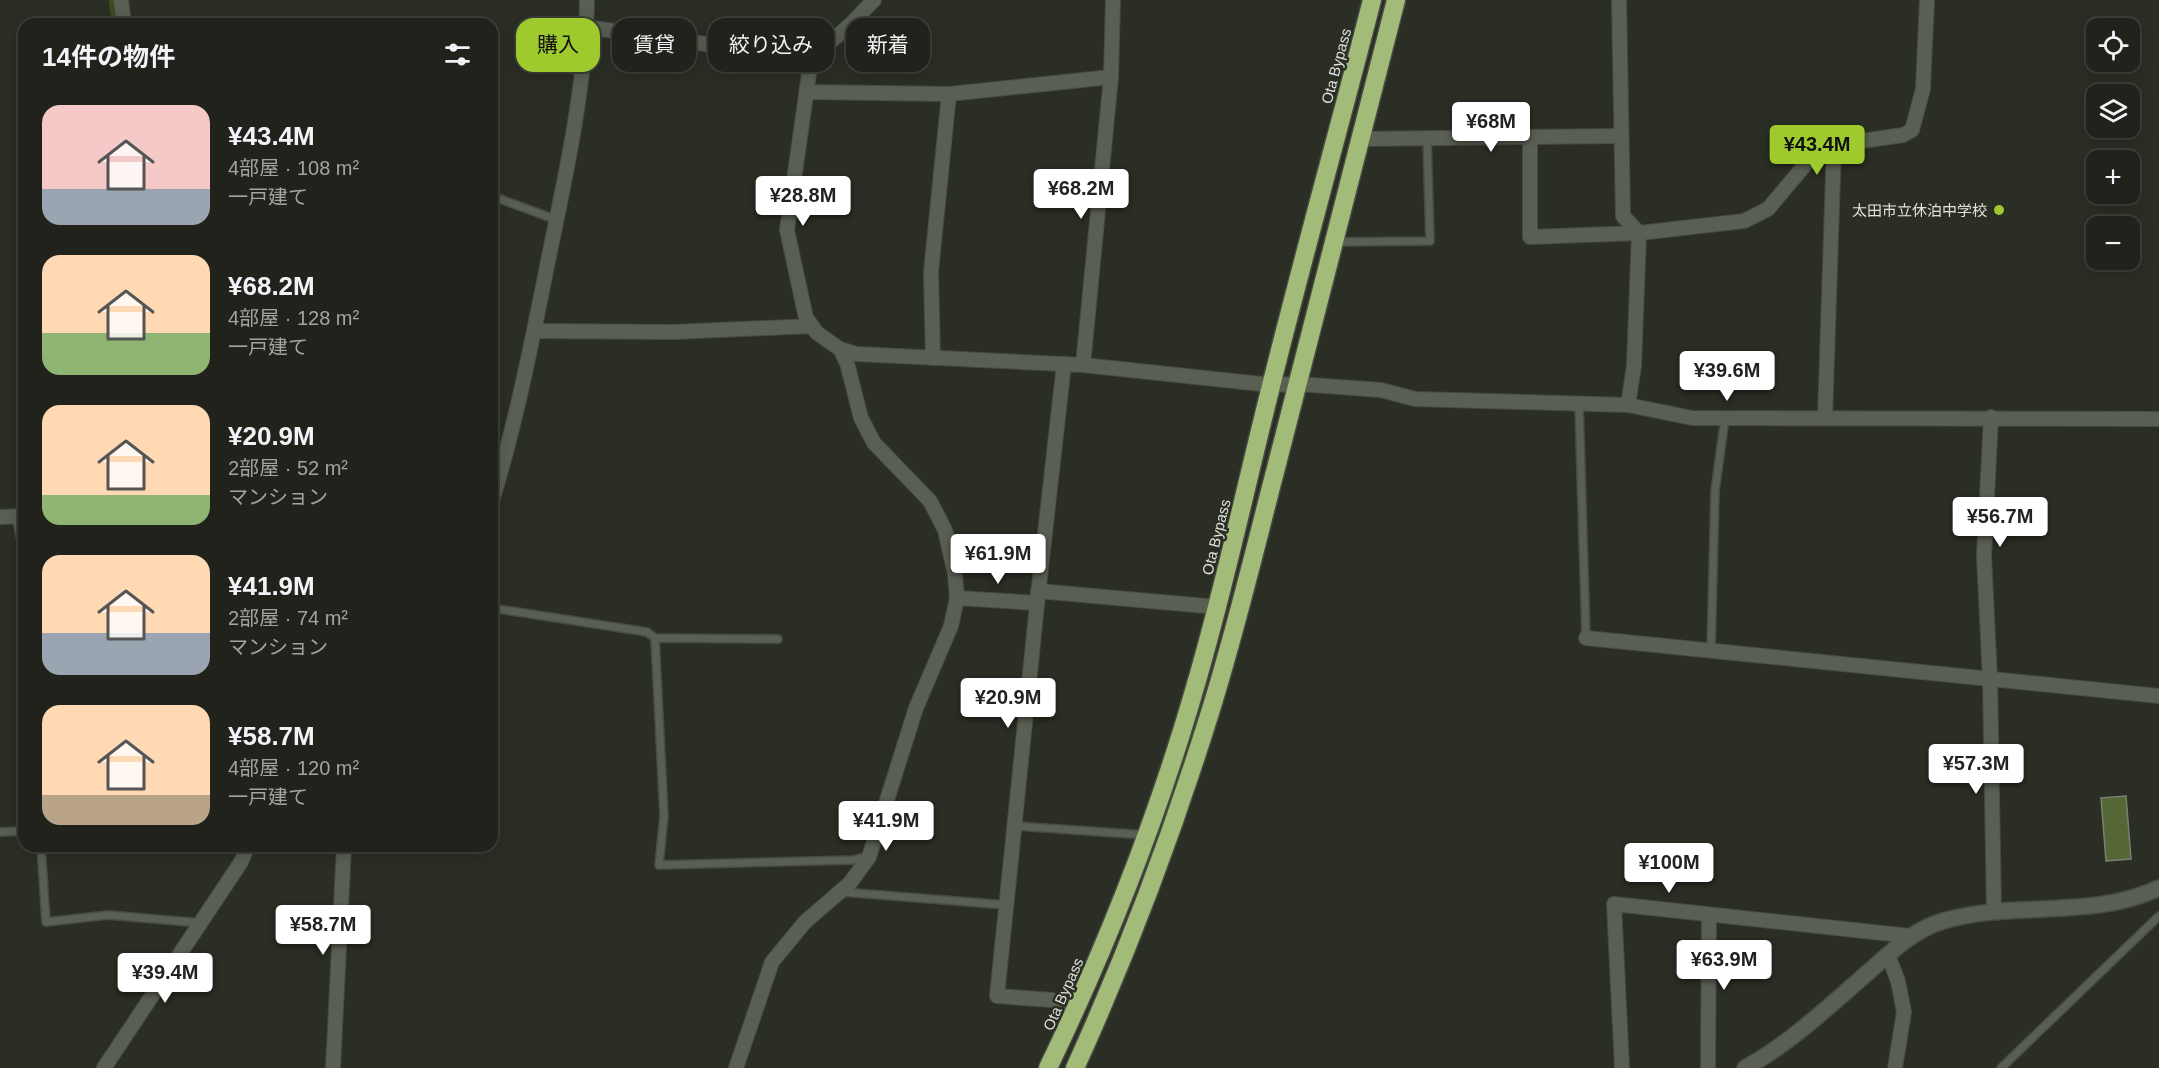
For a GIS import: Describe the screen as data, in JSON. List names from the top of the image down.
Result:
{
  "streets": {
    "highway": ["Ota Bypass"]
  },
  "places": ["太田市立休泊中学校"],
  "page": {
    "map_buttons": ["+", "−"],
    "chip": [
      "購入",
      "賃貸",
      "絞り込み",
      "新着"
    ],
    "heading": "14件の物件",
    "list": [
      {
        "name": "¥43.4M",
        "note": "4部屋 · 108 m² · 一戸建て"
      },
      {
        "name": "¥68.2M",
        "note": "4部屋 · 128 m² · 一戸建て"
      },
      {
        "name": "¥20.9M",
        "note": "2部屋 · 52 m² · マンション"
      },
      {
        "name": "¥41.9M",
        "note": "2部屋 · 74 m² · マンション"
      },
      {
        "name": "¥58.7M",
        "note": "4部屋 · 120 m² · 一戸建て"
      }
    ],
    "price": [
      "¥68M",
      "¥43.4M",
      "¥68.2M",
      "¥28.8M",
      "¥39.6M",
      "¥56.7M",
      "¥61.9M",
      "¥20.9M",
      "¥57.3M",
      "¥41.9M",
      "¥100M",
      "¥58.7M",
      "¥63.9M",
      "¥39.4M"
    ]
  }
}
